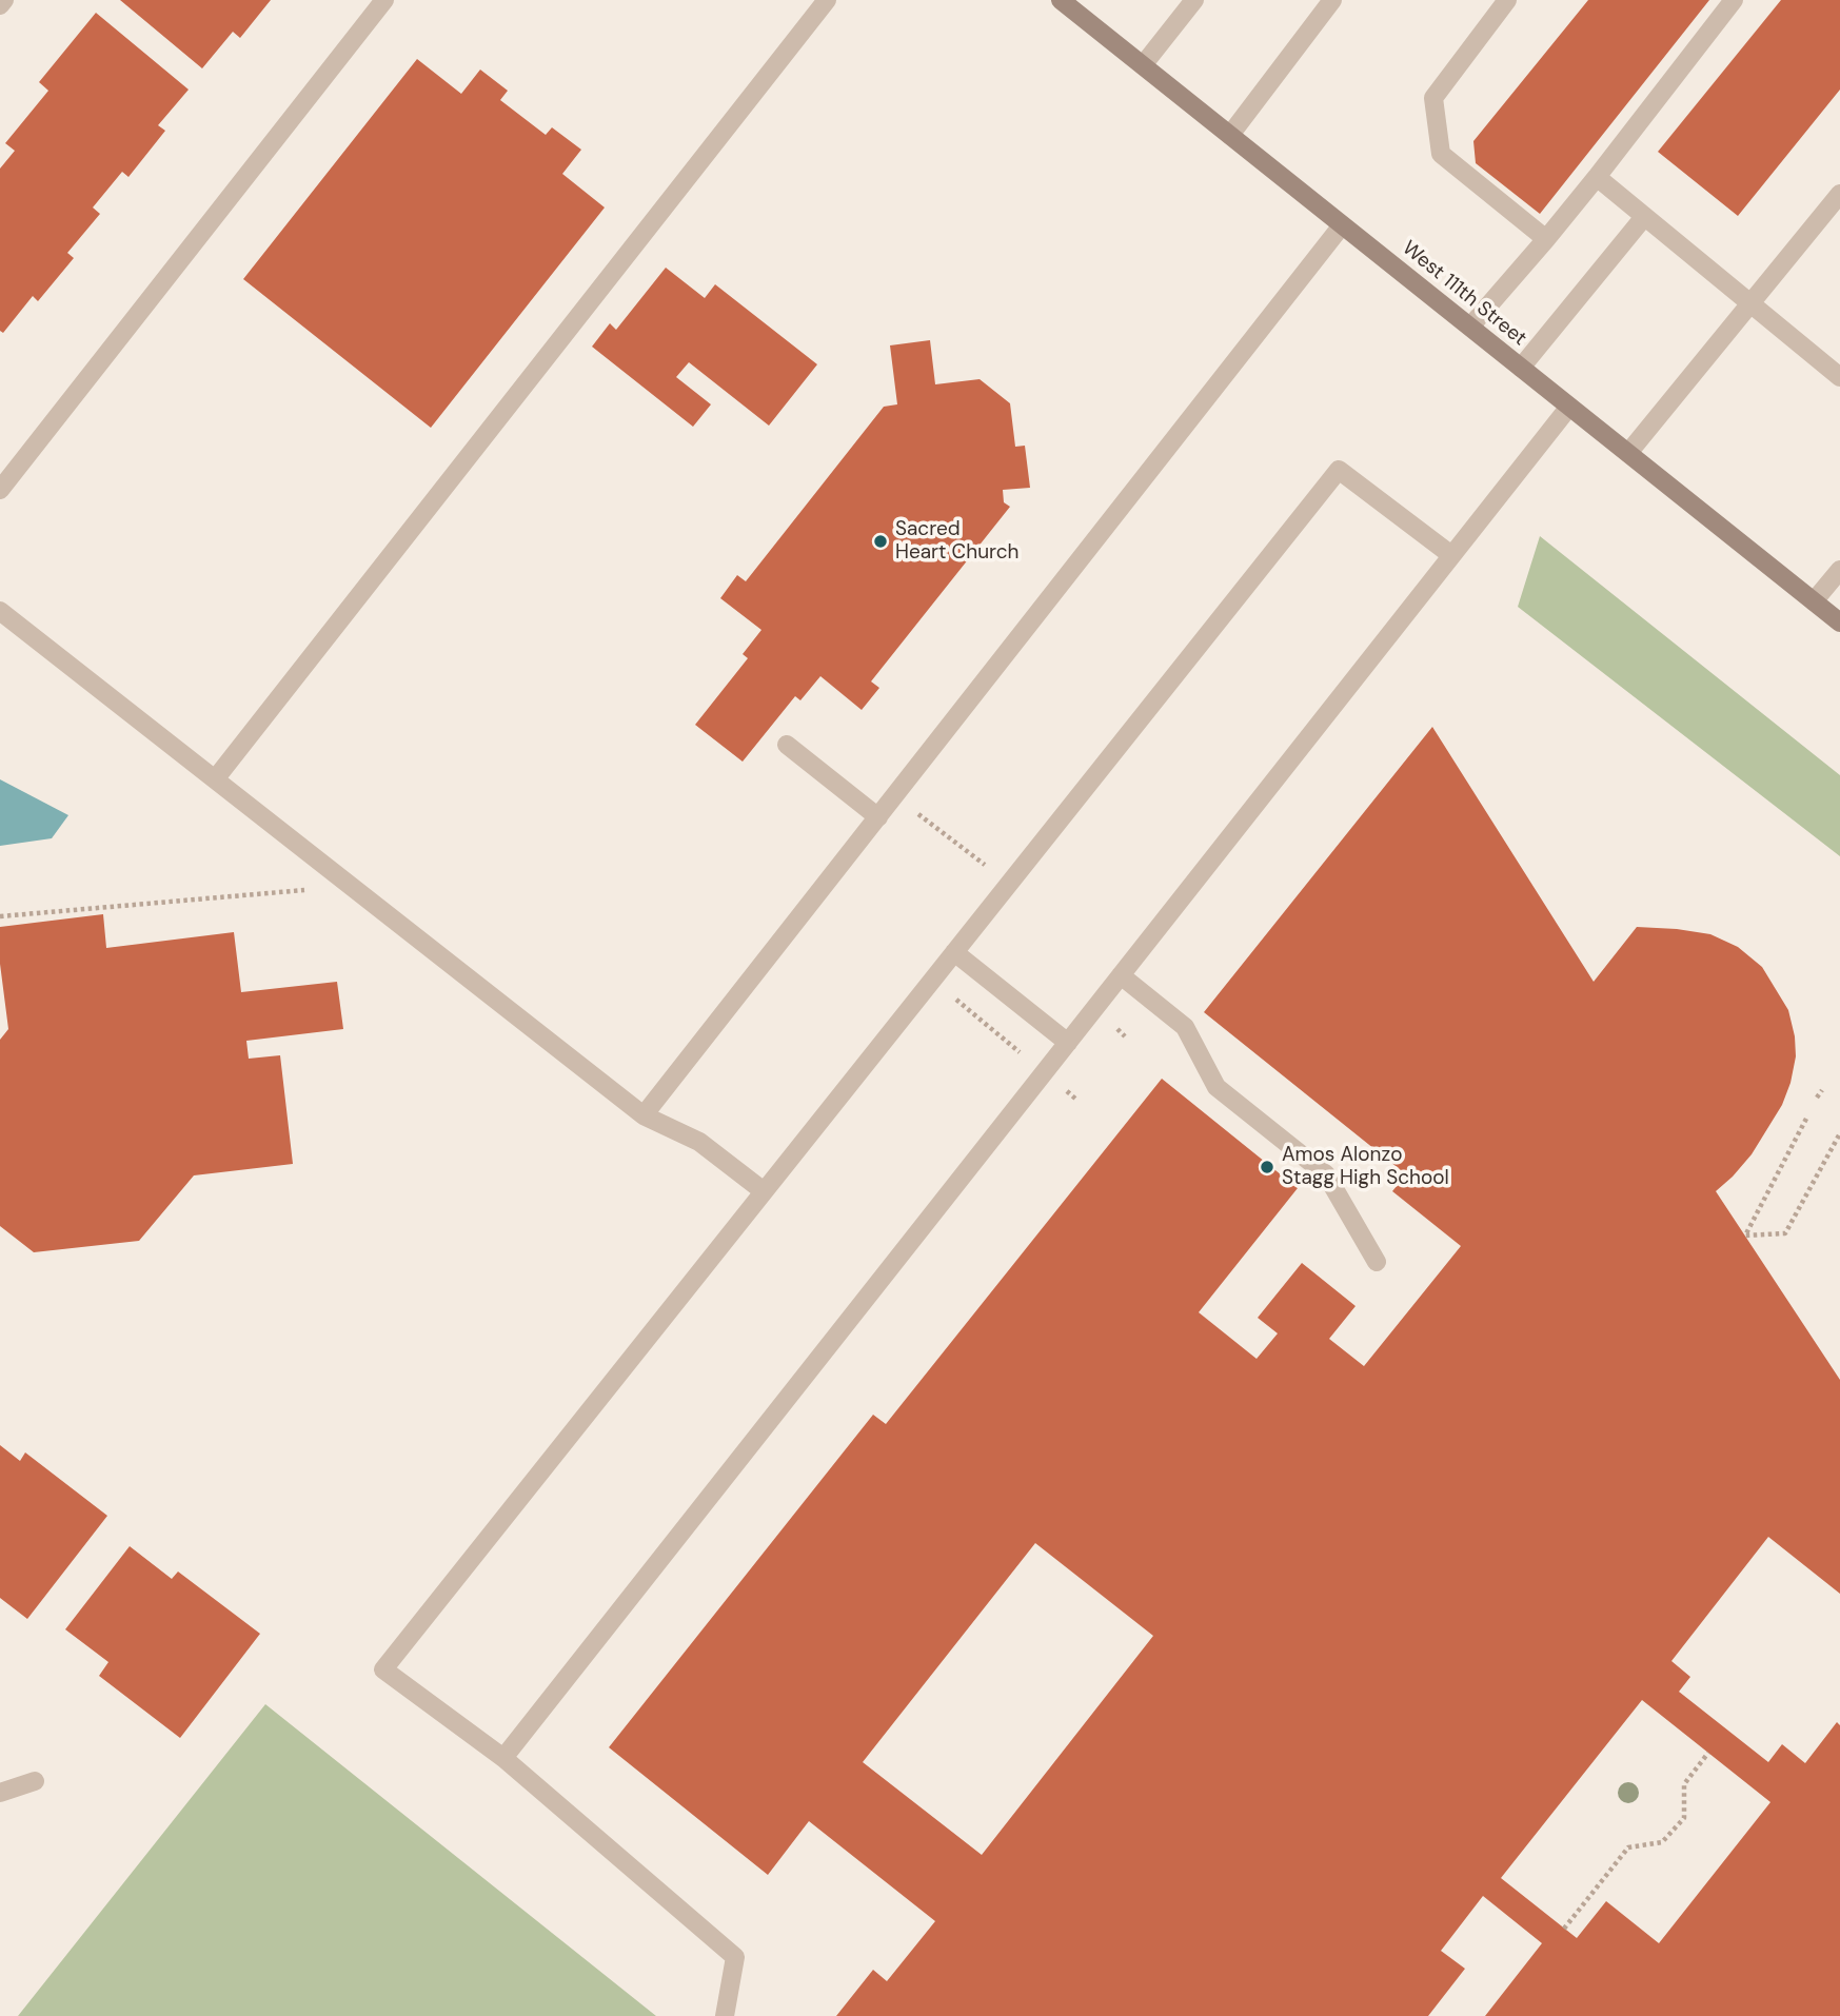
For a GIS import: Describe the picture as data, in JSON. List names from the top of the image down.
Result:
{
  "streets": {
    "main road": ["West 111th Street"]
  },
  "places": ["Sacred Heart Church", "Amos Alonzo Stagg High School"]
}
